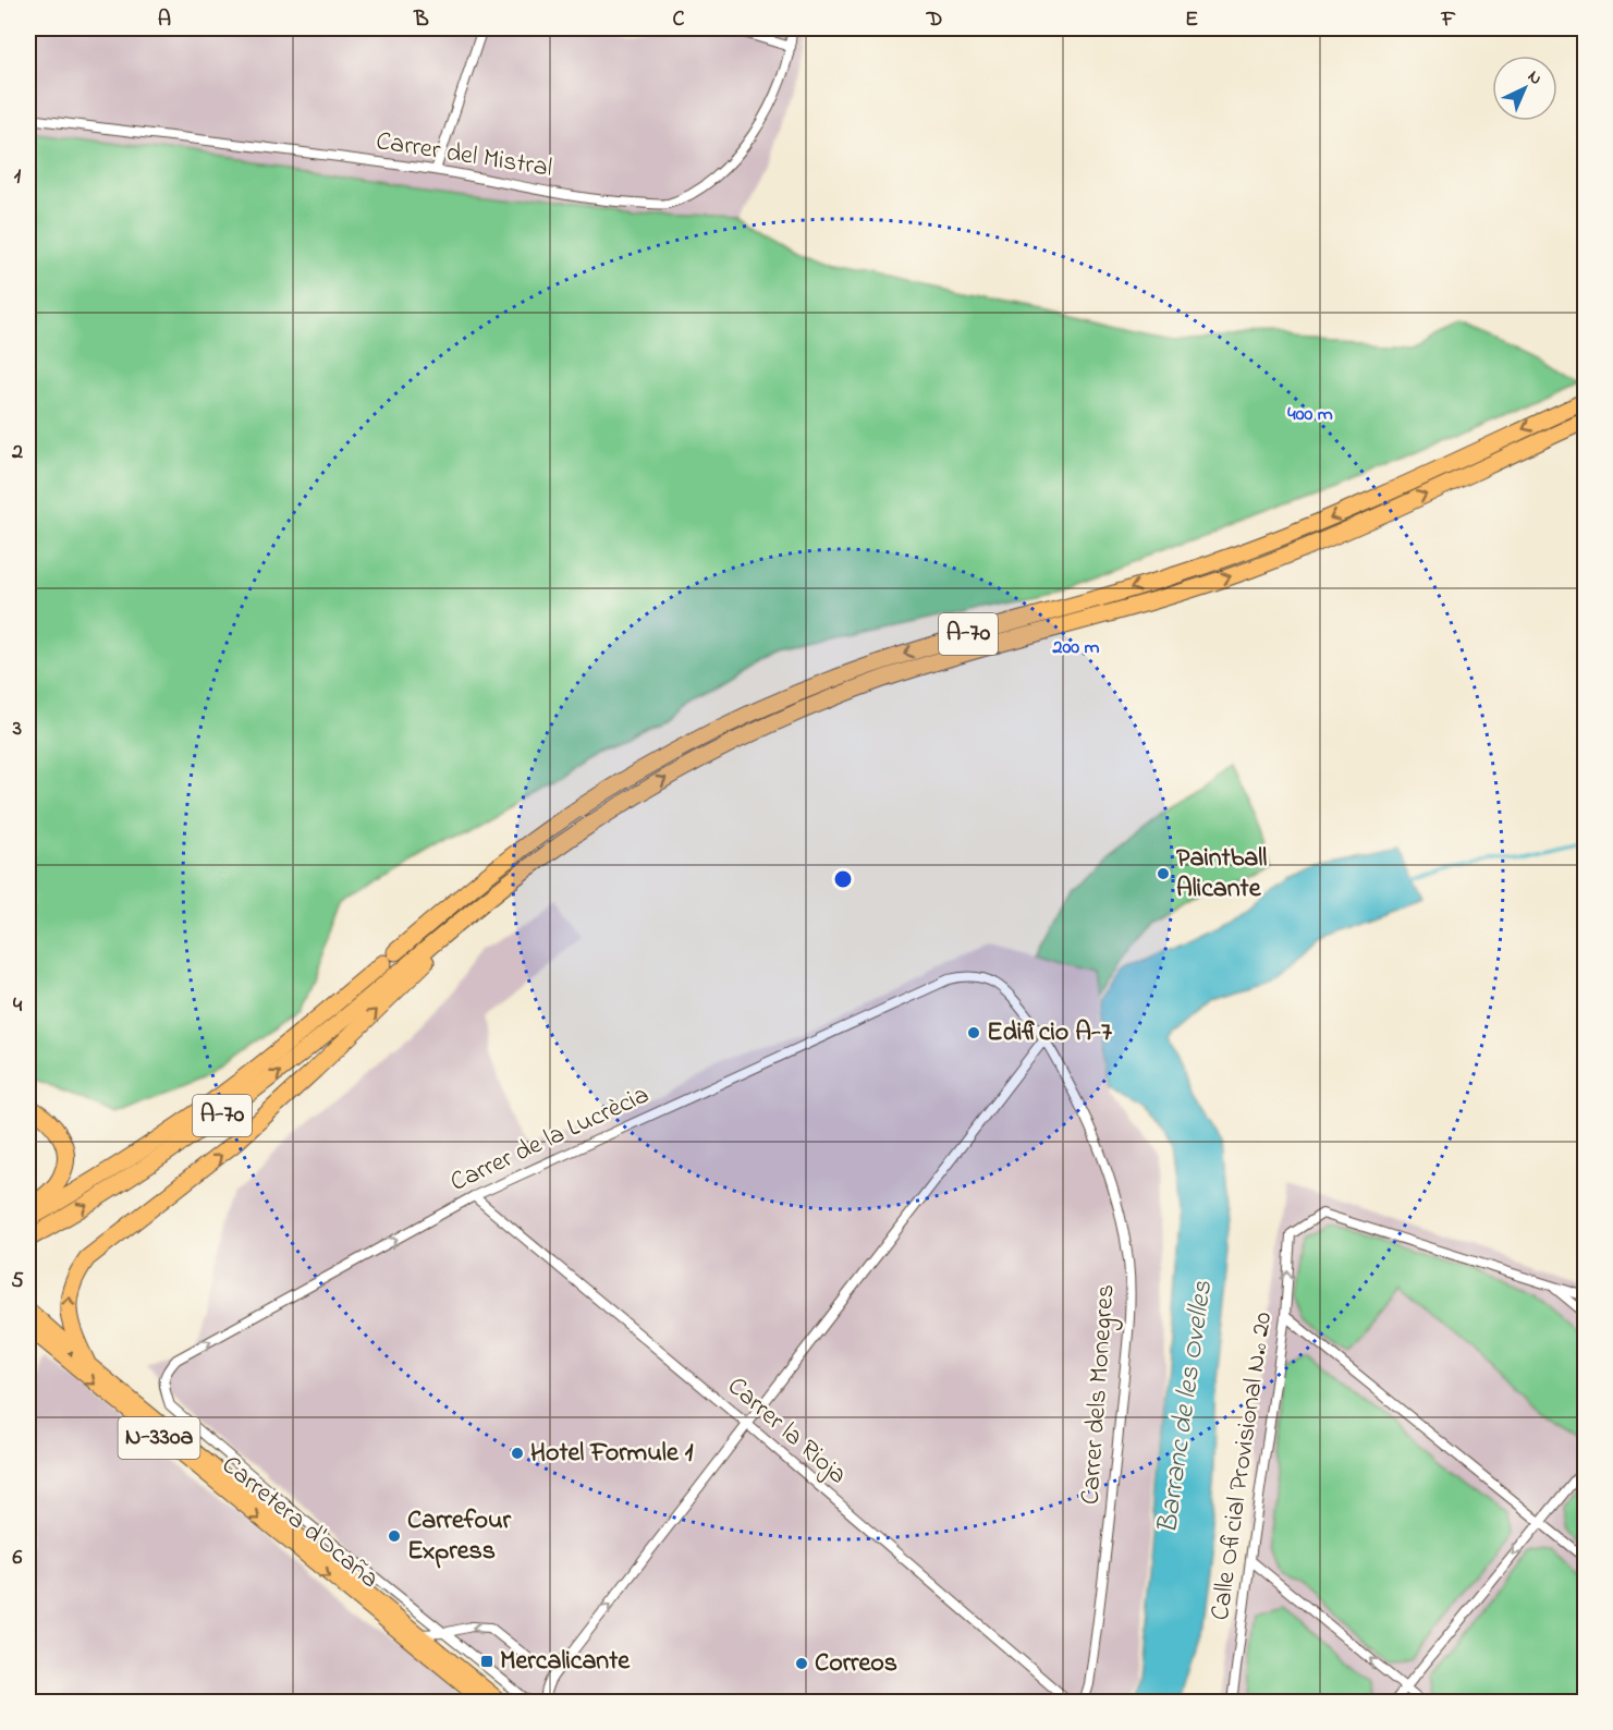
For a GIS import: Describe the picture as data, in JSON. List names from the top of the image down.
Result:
{
  "streets": {
    "highway": ["A-70"],
    "main road": ["N-330a", "Carretera d'Ocaña"],
    "street": [
      "Carrer del Mistral",
      "Carrer de la Lucrècia",
      "Carrer dels Monegres",
      "Carrer la Rioja",
      "Calle Oficial Provisional N.º 20"
    ]
  },
  "crossings": [
    ["Carrer de la Lucrècia", "Carrer dels Monegres"],
    ["Carrer de la Lucrècia", "Carrer la Rioja"],
    ["Carrer de la Lucrècia", "Carretera d'Ocaña"]
  ],
  "one_way": ["Carrer de la Lucrècia"],
  "water": ["Barranc de les Ovelles"],
  "places": {
    "other": [
      "Paintball Alicante",
      "Edificio A-7",
      "Hotel Formule 1",
      "Carrefour Express",
      "Correos"
    ],
    "transit": ["Mercalicante"]
  },
  "north": "top right",
  "grid": {
    "columns": [
      "A",
      "B",
      "C",
      "D",
      "E",
      "F"
    ],
    "rows": [
      "1",
      "2",
      "3",
      "4",
      "5",
      "6"
    ]
  },
  "rings": ["400 m", "200 m"]
}
